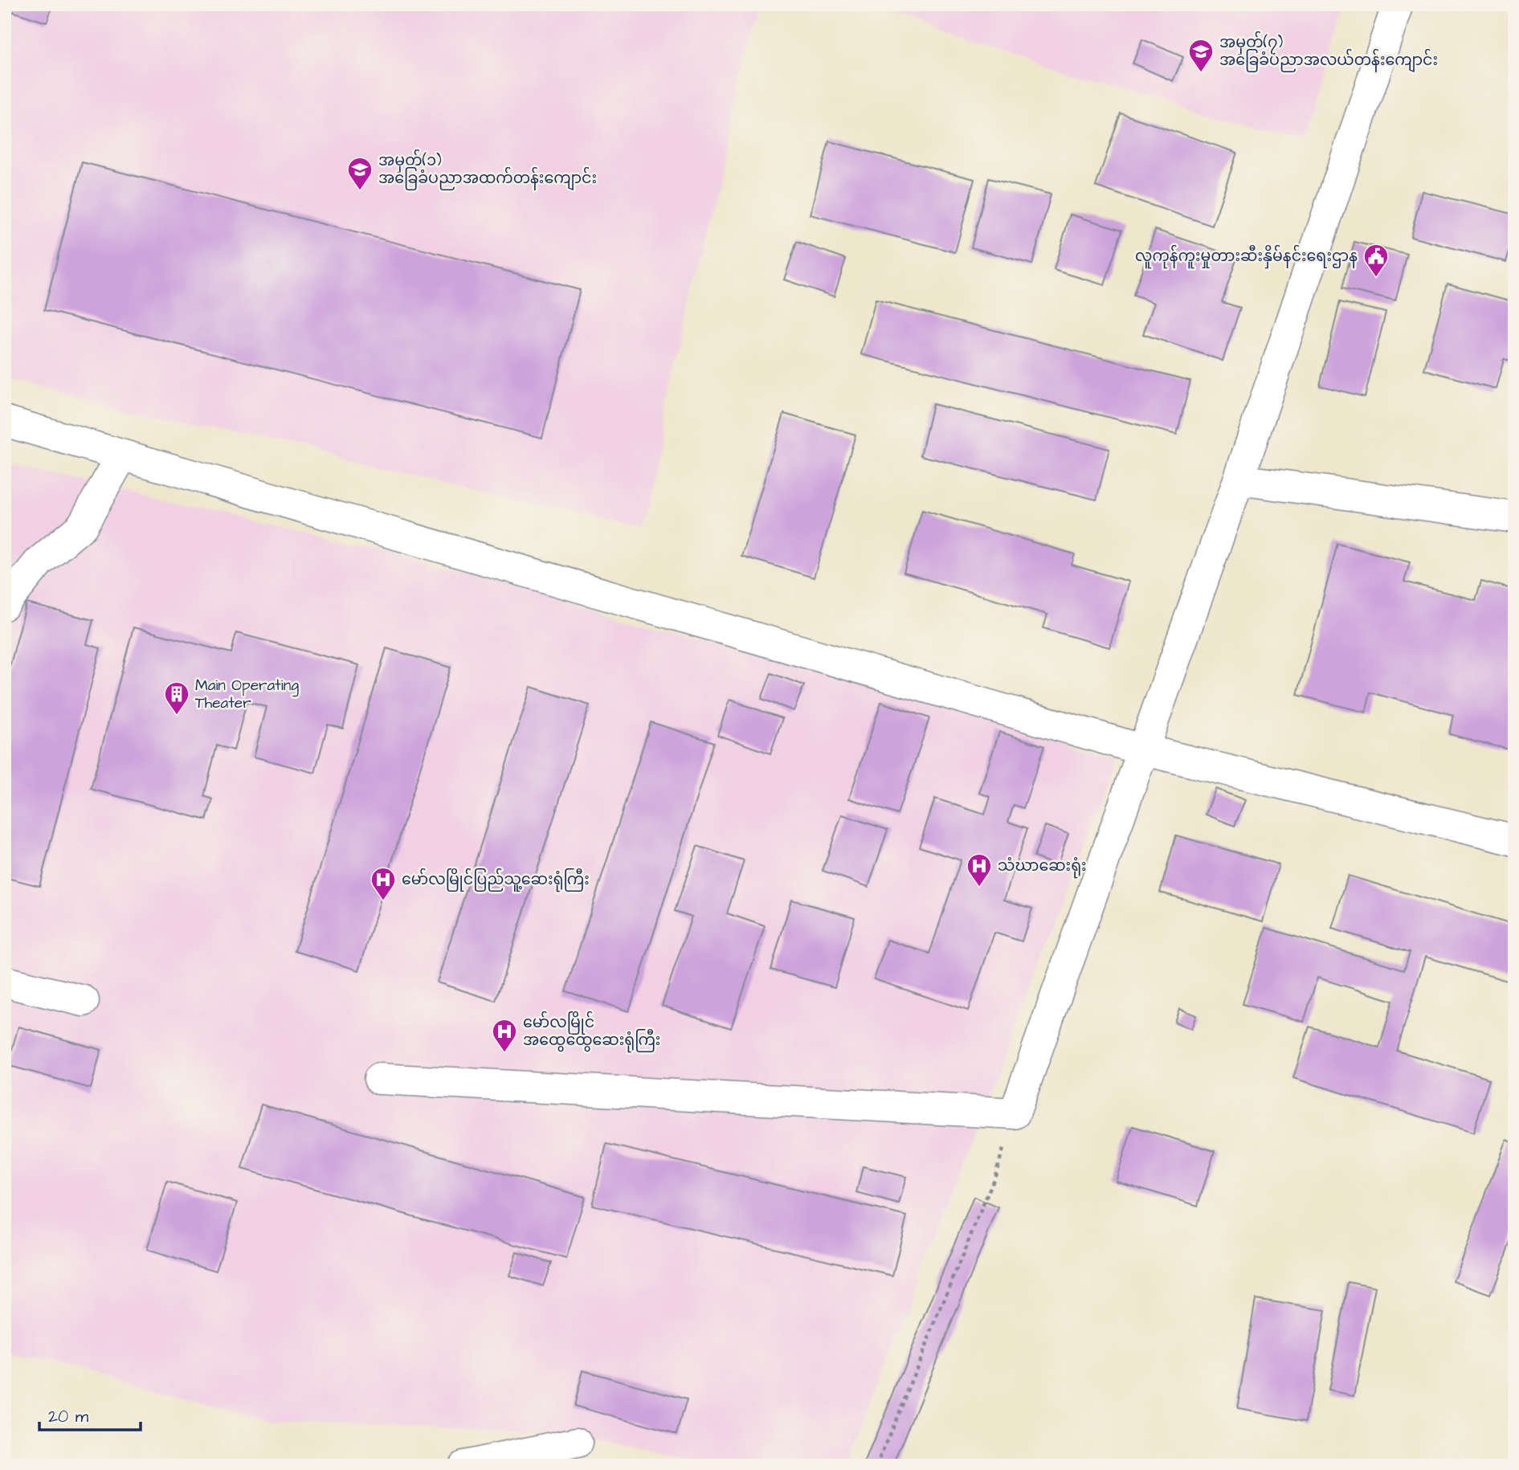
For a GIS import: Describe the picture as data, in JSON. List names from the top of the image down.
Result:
{
  "places": {
    "school or university": ["အမှတ်(၇) အခြေခံပညာအလယ်တန်းကျောင်း", "အမှတ်(၁) အခြေခံပညာအထက်တန်းကျောင်း"],
    "public building": ["လူကုန်ကူးမှုတားဆီးနှိမ်နင်းရေးဌာန"],
    "building": ["Main Operating Theater"],
    "hospital": ["သံဃာဆေးရုံး", "မော်လမြိုင်ပြည်သူ့ဆေးရုံကြီး", "မော်လမြိုင် အထွေထွေဆေးရုံကြီး"]
  },
  "scale_bar": "20 m"
}
